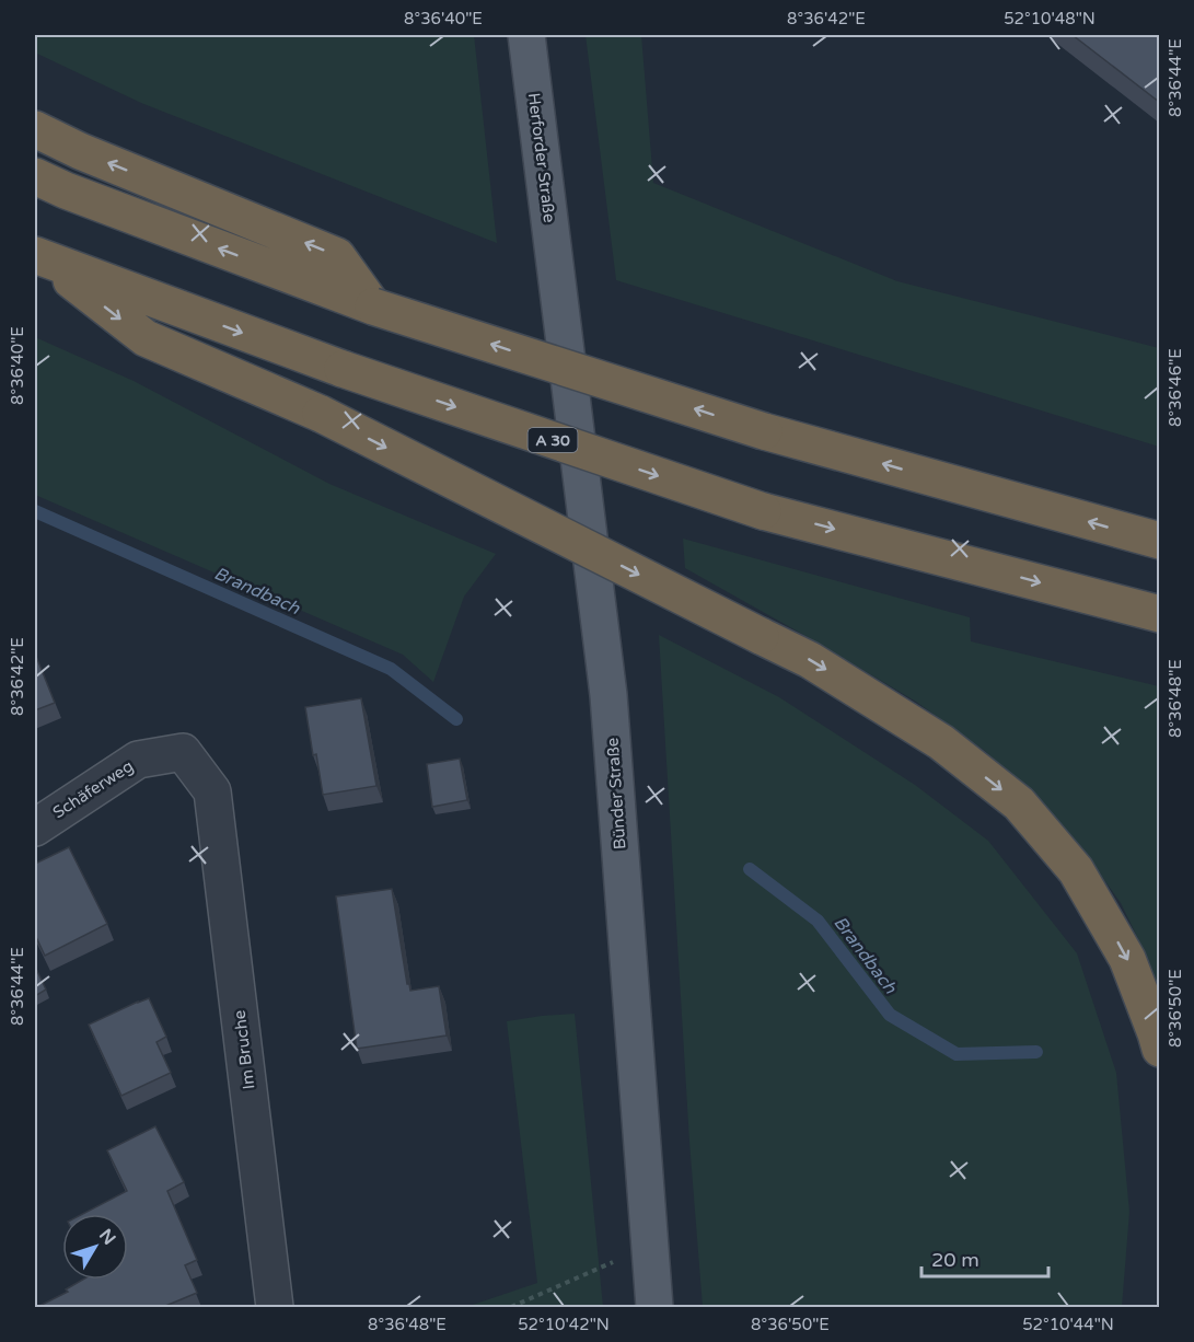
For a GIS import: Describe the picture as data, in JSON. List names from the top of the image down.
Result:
{
  "streets": {
    "highway": ["A 30"],
    "main road": ["Herforder Straße", "Bünder Straße"],
    "street": ["Schäferweg", "Im Bruche"]
  },
  "crossings": [
    ["Herforder Straße", "Bünder Straße"],
    ["Schäferweg", "Im Bruche"]
  ],
  "water": ["Brandbach"],
  "scale_bar": "20 m",
  "north": "top right",
  "coordinates": [
    "8°36'40\"E",
    "8°36'42\"E",
    "52°10'48\"N",
    "8°36'44\"E",
    "8°36'46\"E",
    "8°36'48\"E",
    "8°36'50\"E",
    "52°10'42\"N",
    "52°10'44\"N"
  ]
}
